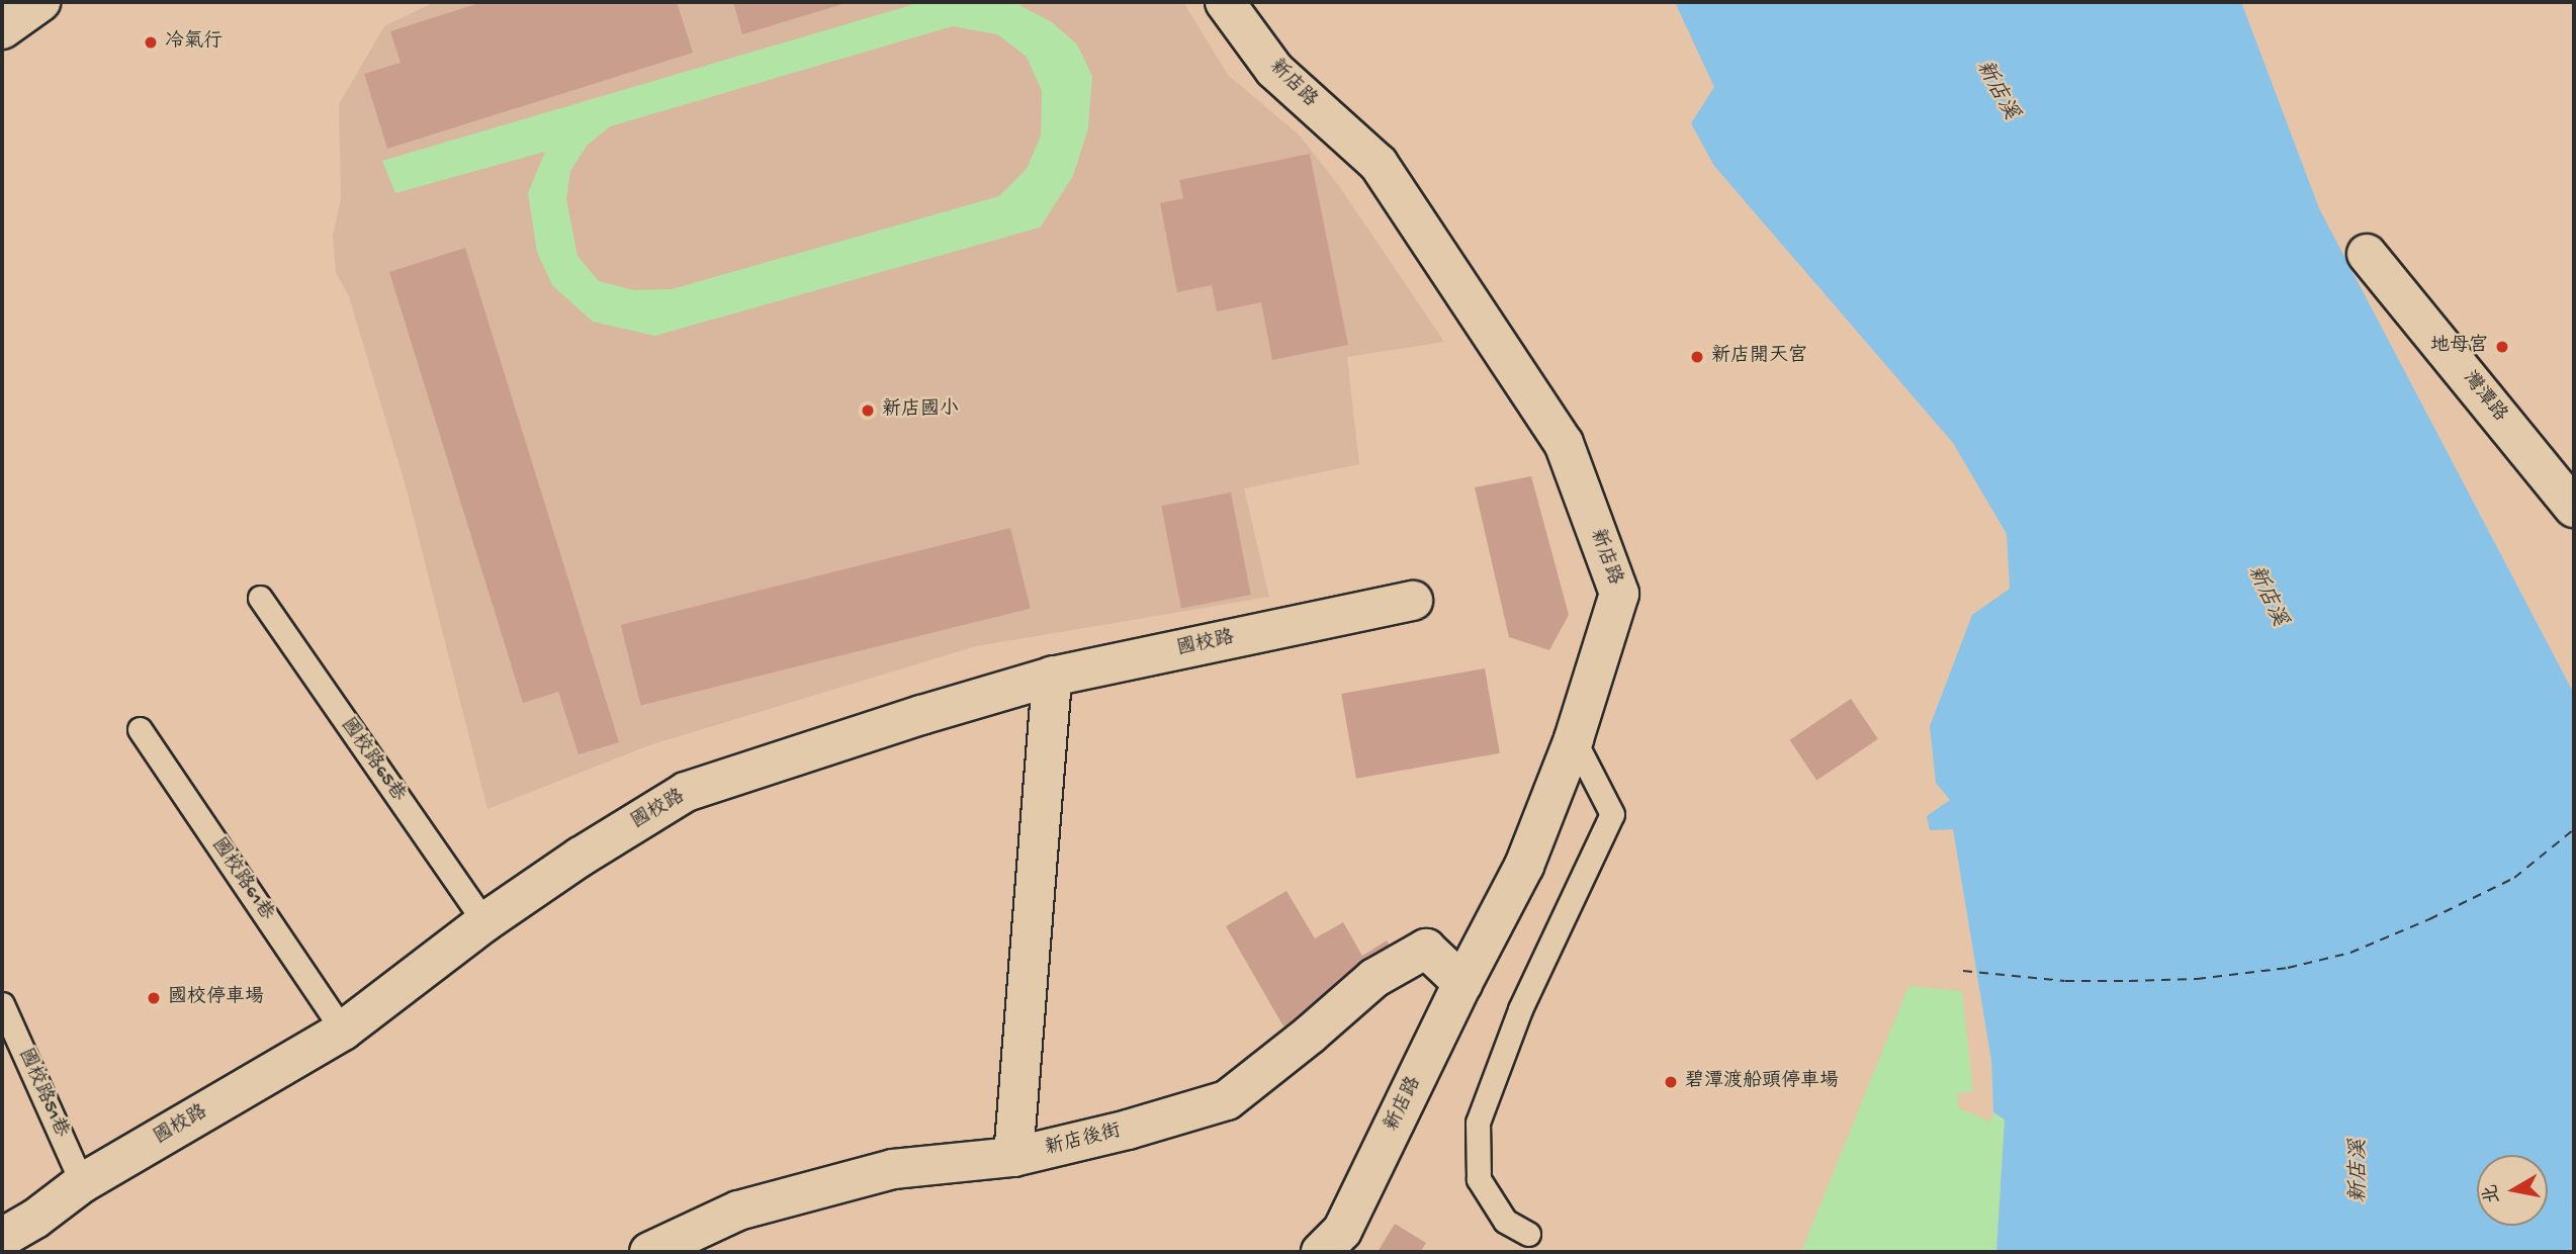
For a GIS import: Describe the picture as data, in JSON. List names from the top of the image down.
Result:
{
  "streets": {
    "street": [
      "新店路",
      "灣潭路",
      "國校路",
      "新店後街"
    ],
    "lane": ["國校路65巷", "國校路61巷", "國校路51巷"]
  },
  "crossings": [
    ["新店路", "新店後街"],
    ["國校路", "國校路65巷"],
    ["國校路", "國校路61巷"],
    ["國校路", "國校路51巷"]
  ],
  "water": ["新店溪"],
  "places": [
    "冷氣行",
    "地母宮",
    "新店開天宮",
    "新店國小",
    "國校停車場",
    "碧潭渡船頭停車場"
  ],
  "north": "left"
}
